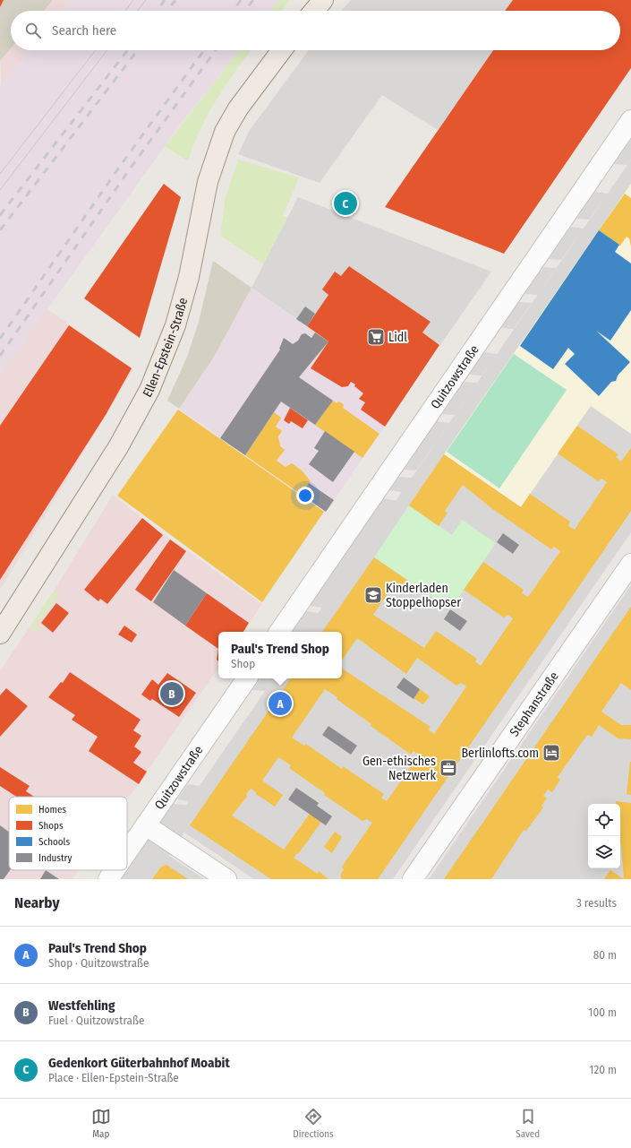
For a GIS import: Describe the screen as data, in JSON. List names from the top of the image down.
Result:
{
  "streets": {
    "main road": ["Ellen-Epstein-Straße"],
    "street": ["Quitzowstraße", "Stephanstraße"]
  },
  "places": {
    "supermarket": ["Lidl"],
    "school or university": ["Kinderladen Stoppelhopser"],
    "hotel": ["Berlinlofts.com"],
    "office": ["Gen-ethisches Netzwerk"]
  },
  "legend": [
    "Homes",
    "Shops",
    "Schools",
    "Industry"
  ],
  "page": {
    "search": "Search here",
    "pins": ["C", "B", "A"],
    "popup": ["Paul's Trend Shop", "Shop"],
    "heading": ["Nearby", "3 results"],
    "list": [
      {
        "mark": "A",
        "name": "Paul's Trend Shop",
        "note": "Shop · Quitzowstraße",
        "value": "80 m"
      },
      {
        "mark": "B",
        "name": "Westfehling",
        "note": "Fuel · Quitzowstraße",
        "value": "100 m"
      },
      {
        "mark": "C",
        "name": "Gedenkort Güterbahnhof Moabit",
        "note": "Place · Ellen-Epstein-Straße",
        "value": "120 m"
      }
    ],
    "nav": ["Map", "Directions", "Saved"]
  }
}
